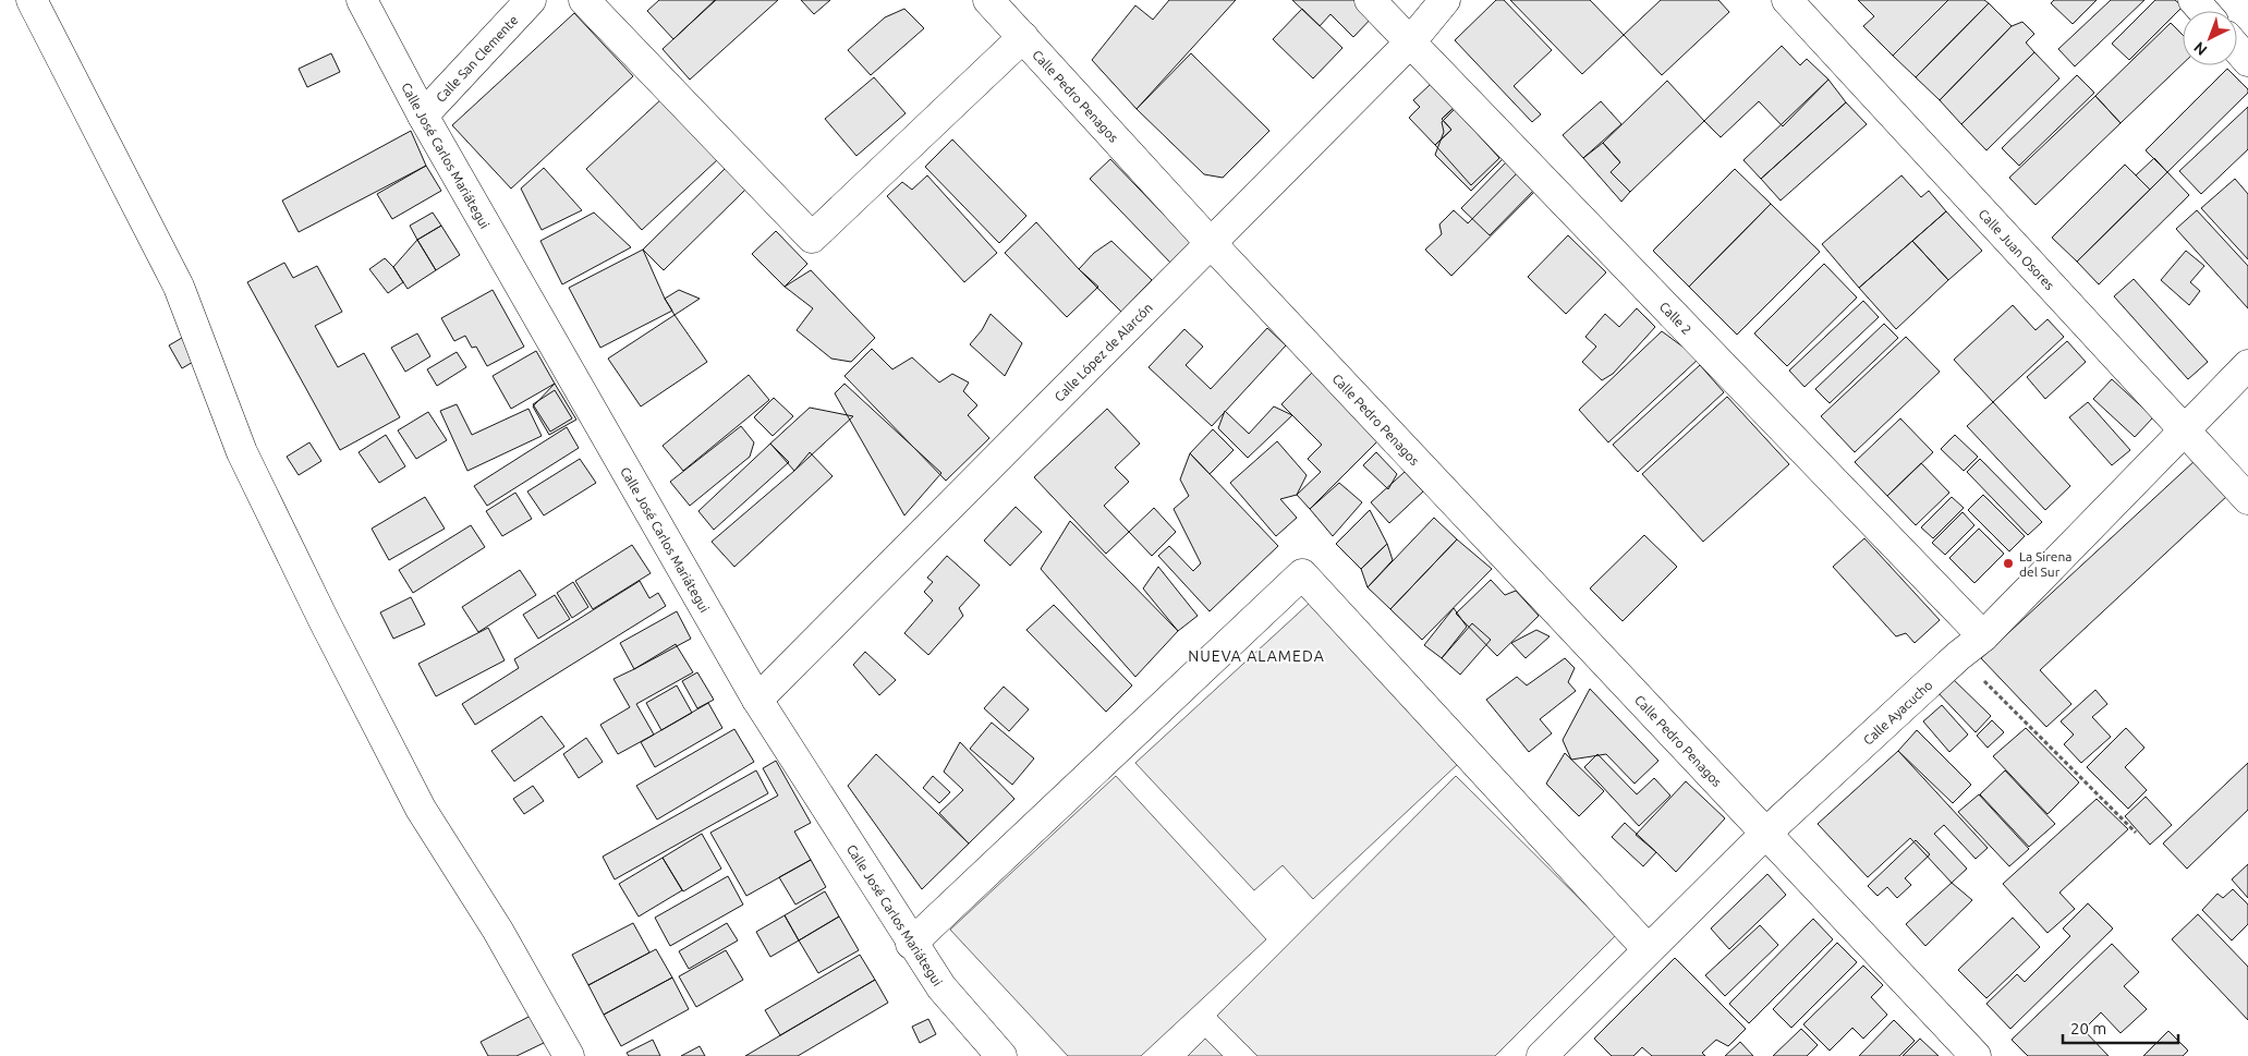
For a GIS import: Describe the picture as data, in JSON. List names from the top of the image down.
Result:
{
  "streets": {
    "street": [
      "Calle San Clemente",
      "Calle Pedro Penagos",
      "Calle José Carlos Mariátegui",
      "Calle Juan Osores",
      "Calle 2",
      "Calle López de Alarcón",
      "Calle Ayacucho"
    ]
  },
  "crossings": [
    ["Calle San Clemente", "Calle José Carlos Mariátegui"],
    ["Calle Pedro Penagos", "Calle López de Alarcón"],
    ["Calle Pedro Penagos", "Calle Ayacucho"],
    ["Calle José Carlos Mariátegui", "Calle López de Alarcón"],
    ["Calle Juan Osores", "Calle Ayacucho"],
    ["Calle 2", "Calle López de Alarcón"],
    ["Calle 2", "Calle Ayacucho"]
  ],
  "districts": ["NUEVA ALAMEDA"],
  "places": ["La Sirena del Sur"],
  "scale_bar": "20 m",
  "north": "bottom left"
}
